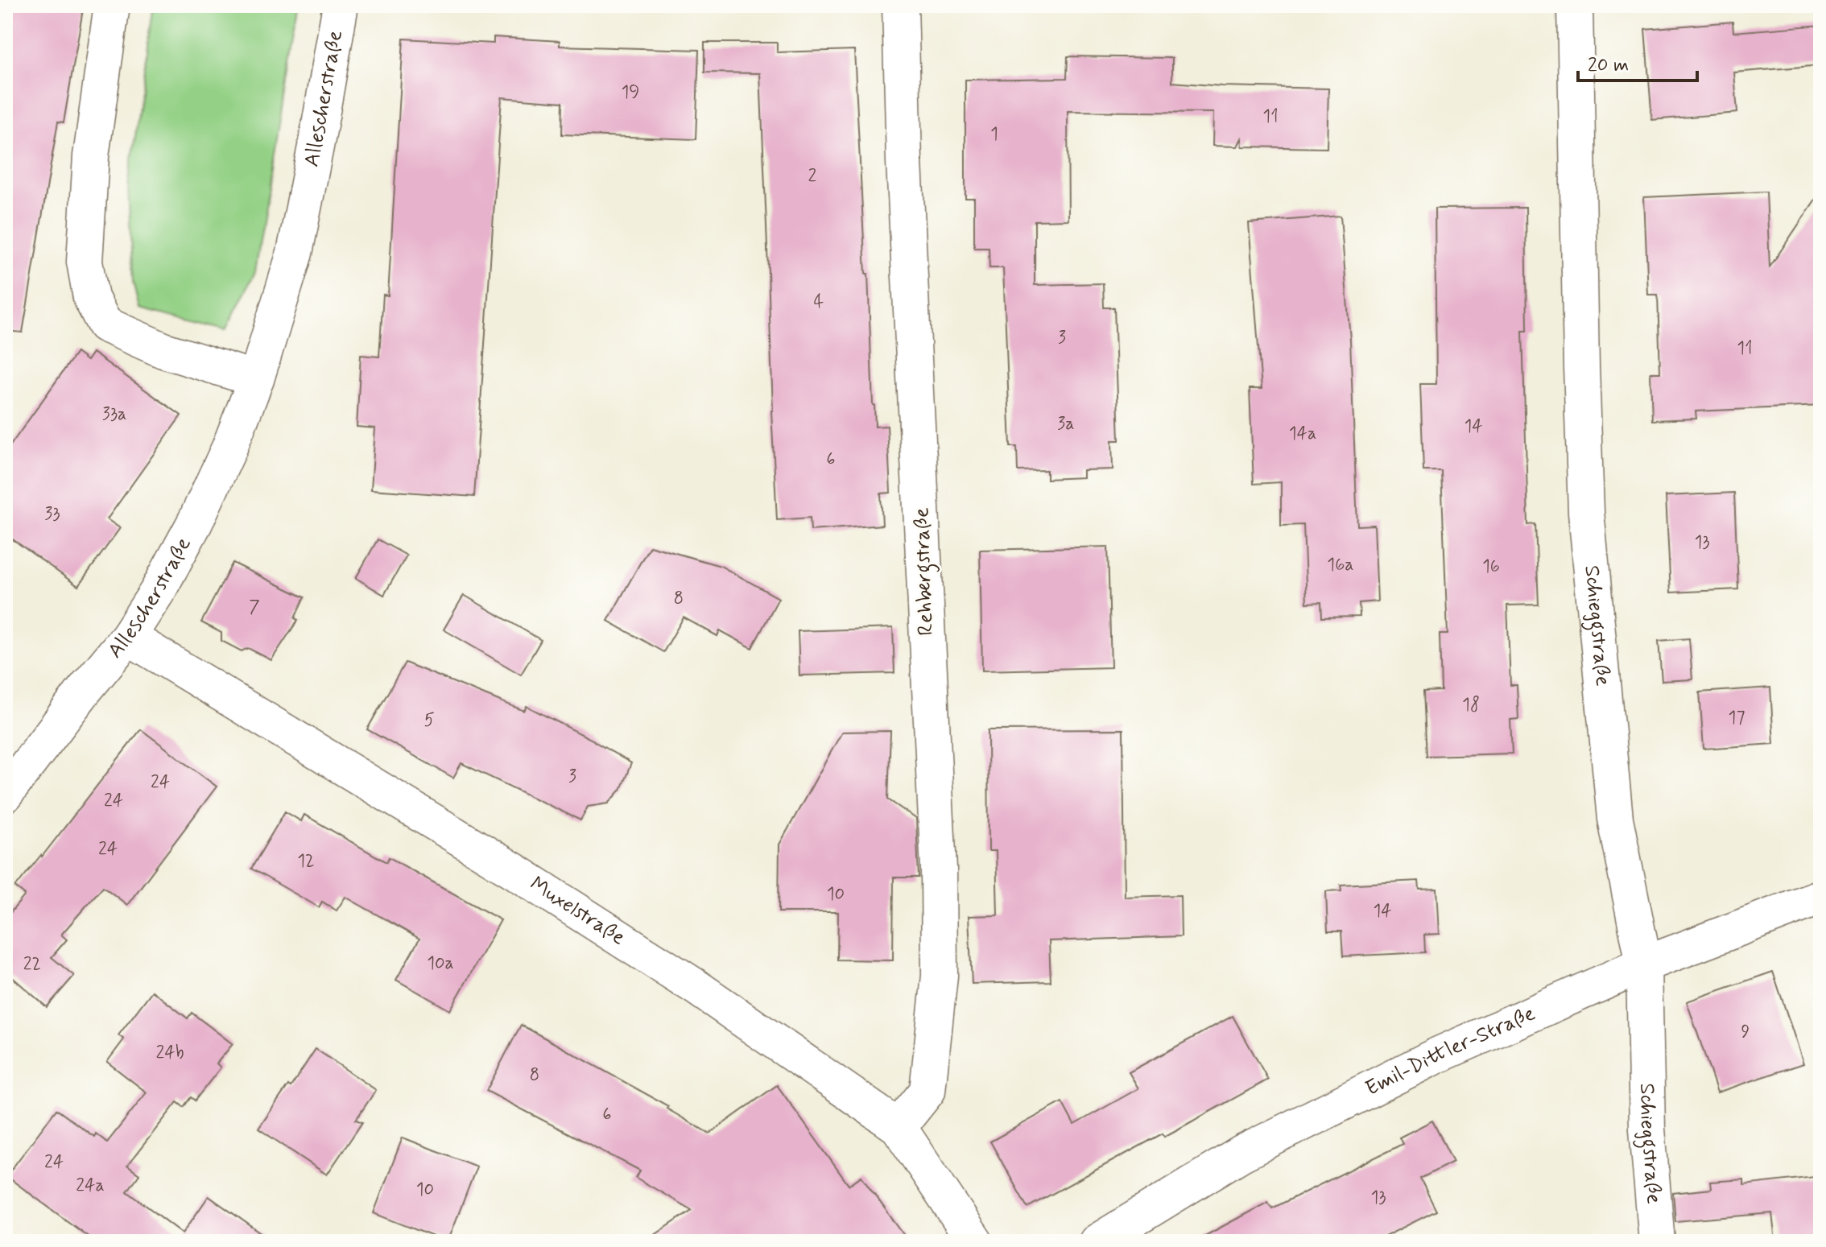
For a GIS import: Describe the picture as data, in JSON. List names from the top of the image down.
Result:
{
  "streets": {
    "street": [
      "Allescherstraße",
      "Rehbergstraße",
      "Schieggstraße",
      "Muxelstraße",
      "Emil-Dittler-Straße"
    ]
  },
  "crossings": [
    ["Allescherstraße", "Muxelstraße"],
    ["Rehbergstraße", "Muxelstraße"],
    ["Schieggstraße", "Emil-Dittler-Straße"]
  ],
  "house_numbers": [
    "19",
    "11",
    "1",
    "2",
    "4",
    "3",
    "11",
    "33a",
    "3a",
    "14",
    "14a",
    "6",
    "33",
    "13",
    "16a",
    "16",
    "8",
    "7",
    "18",
    "17",
    "5",
    "3",
    "24",
    "24",
    "24",
    "12",
    "10",
    "14",
    "10a",
    "22",
    "9",
    "24b",
    "8",
    "6",
    "24",
    "24a",
    "10",
    "13"
  ],
  "scale_bar": "20 m"
}
